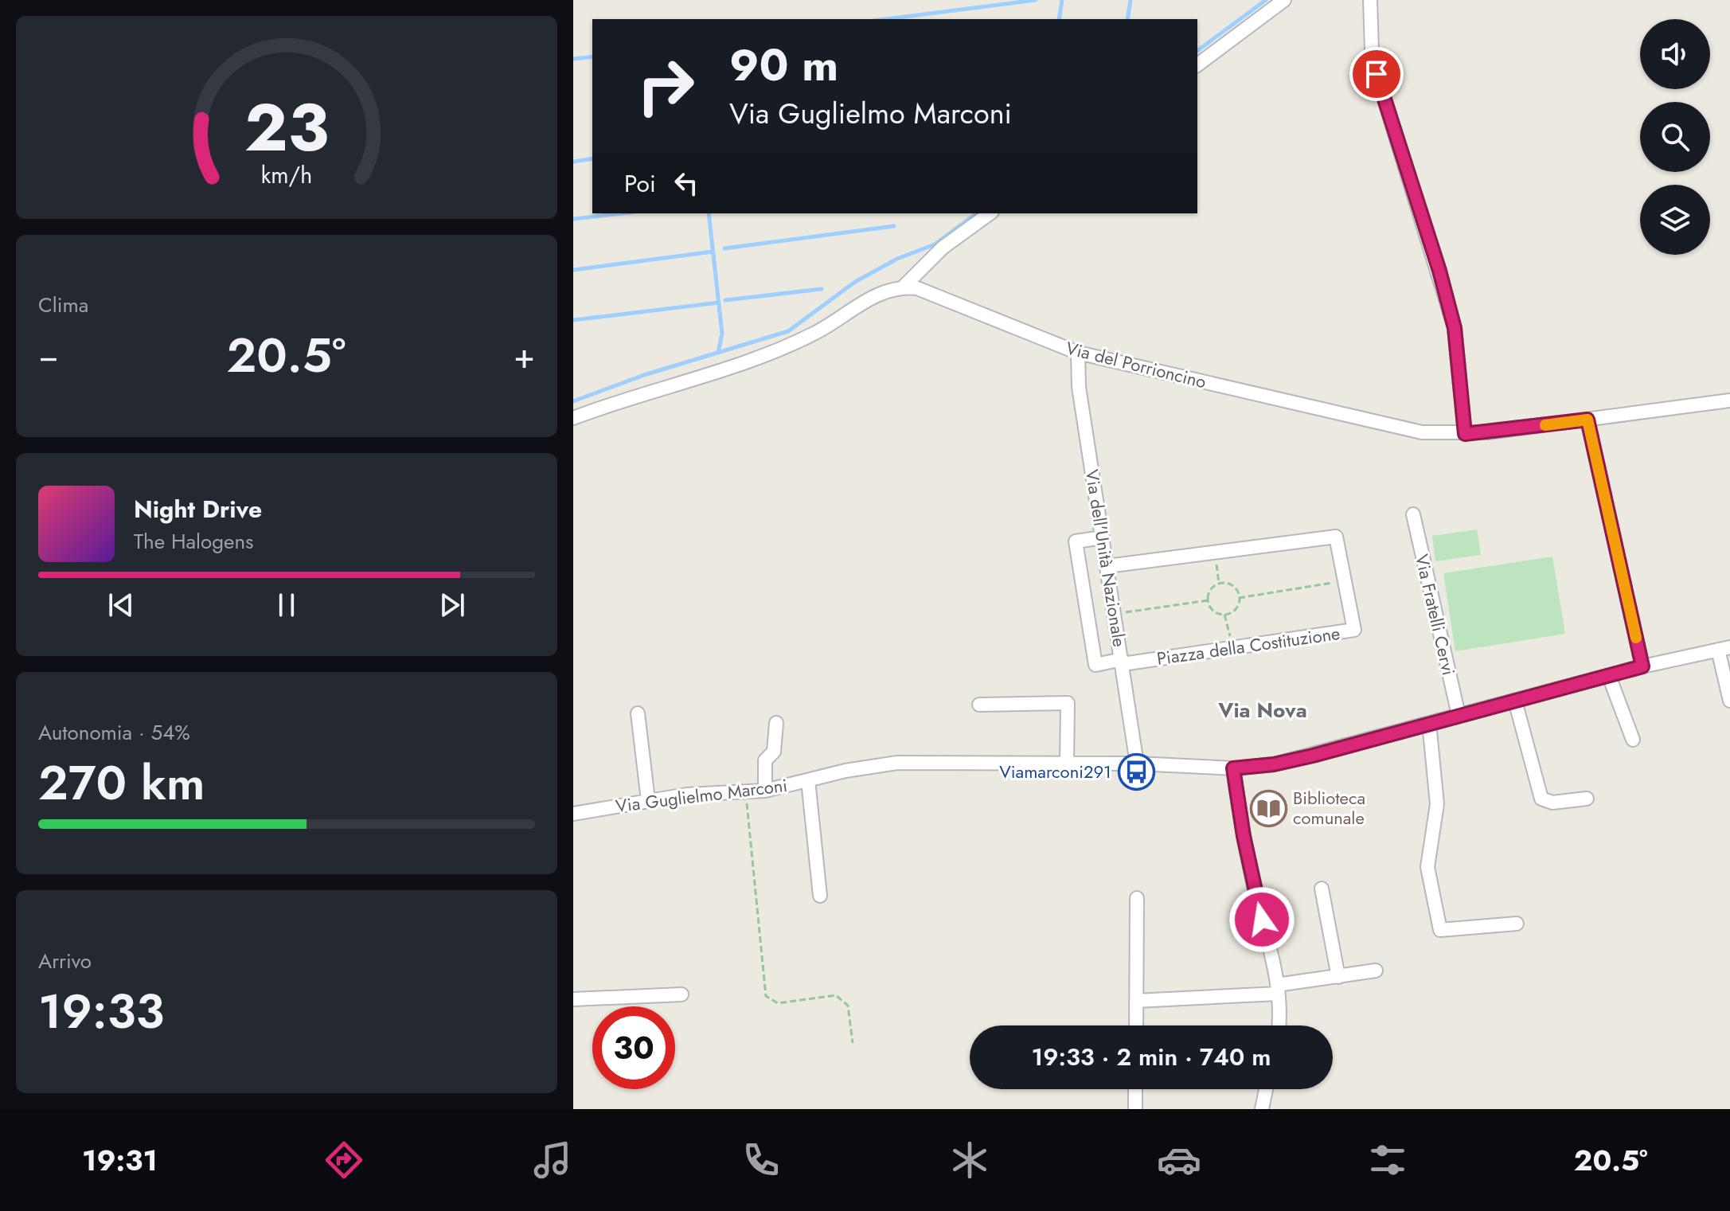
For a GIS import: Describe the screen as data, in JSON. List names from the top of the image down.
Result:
{
  "streets": {
    "street": [
      "Via del Porrioncino",
      "Via dell'Unità Nazionale",
      "Via Fratelli Cervi",
      "Piazza della Costituzione",
      "Via Guglielmo Marconi"
    ]
  },
  "crossings": [
    ["Via del Porrioncino", "Via dell'Unità Nazionale"],
    ["Via dell'Unità Nazionale", "Piazza della Costituzione"],
    ["Via dell'Unità Nazionale", "Via Guglielmo Marconi"],
    ["Via Fratelli Cervi", "Via Guglielmo Marconi"]
  ],
  "districts": ["Via Nova"],
  "places": {
    "bus stop": ["Viamarconi291"],
    "library": ["Biblioteca comunale"]
  },
  "page": {
    "turn": ["90 m", "Via Guglielmo Marconi"],
    "then": "Poi",
    "tile": [
      "Clima",
      ["Autonomia · 54%", "270 km"],
      ["Arrivo", "19:33"]
    ],
    "heat": ["−", "20.5°", "+"],
    "song": ["Night Drive", "The Halogens"],
    "limit": "30",
    "trip": "19:33 · 2 min · 740 m",
    "tabs": ["19:31", "20.5°"],
    "gauge": ["23", "km/h"]
  }
}
